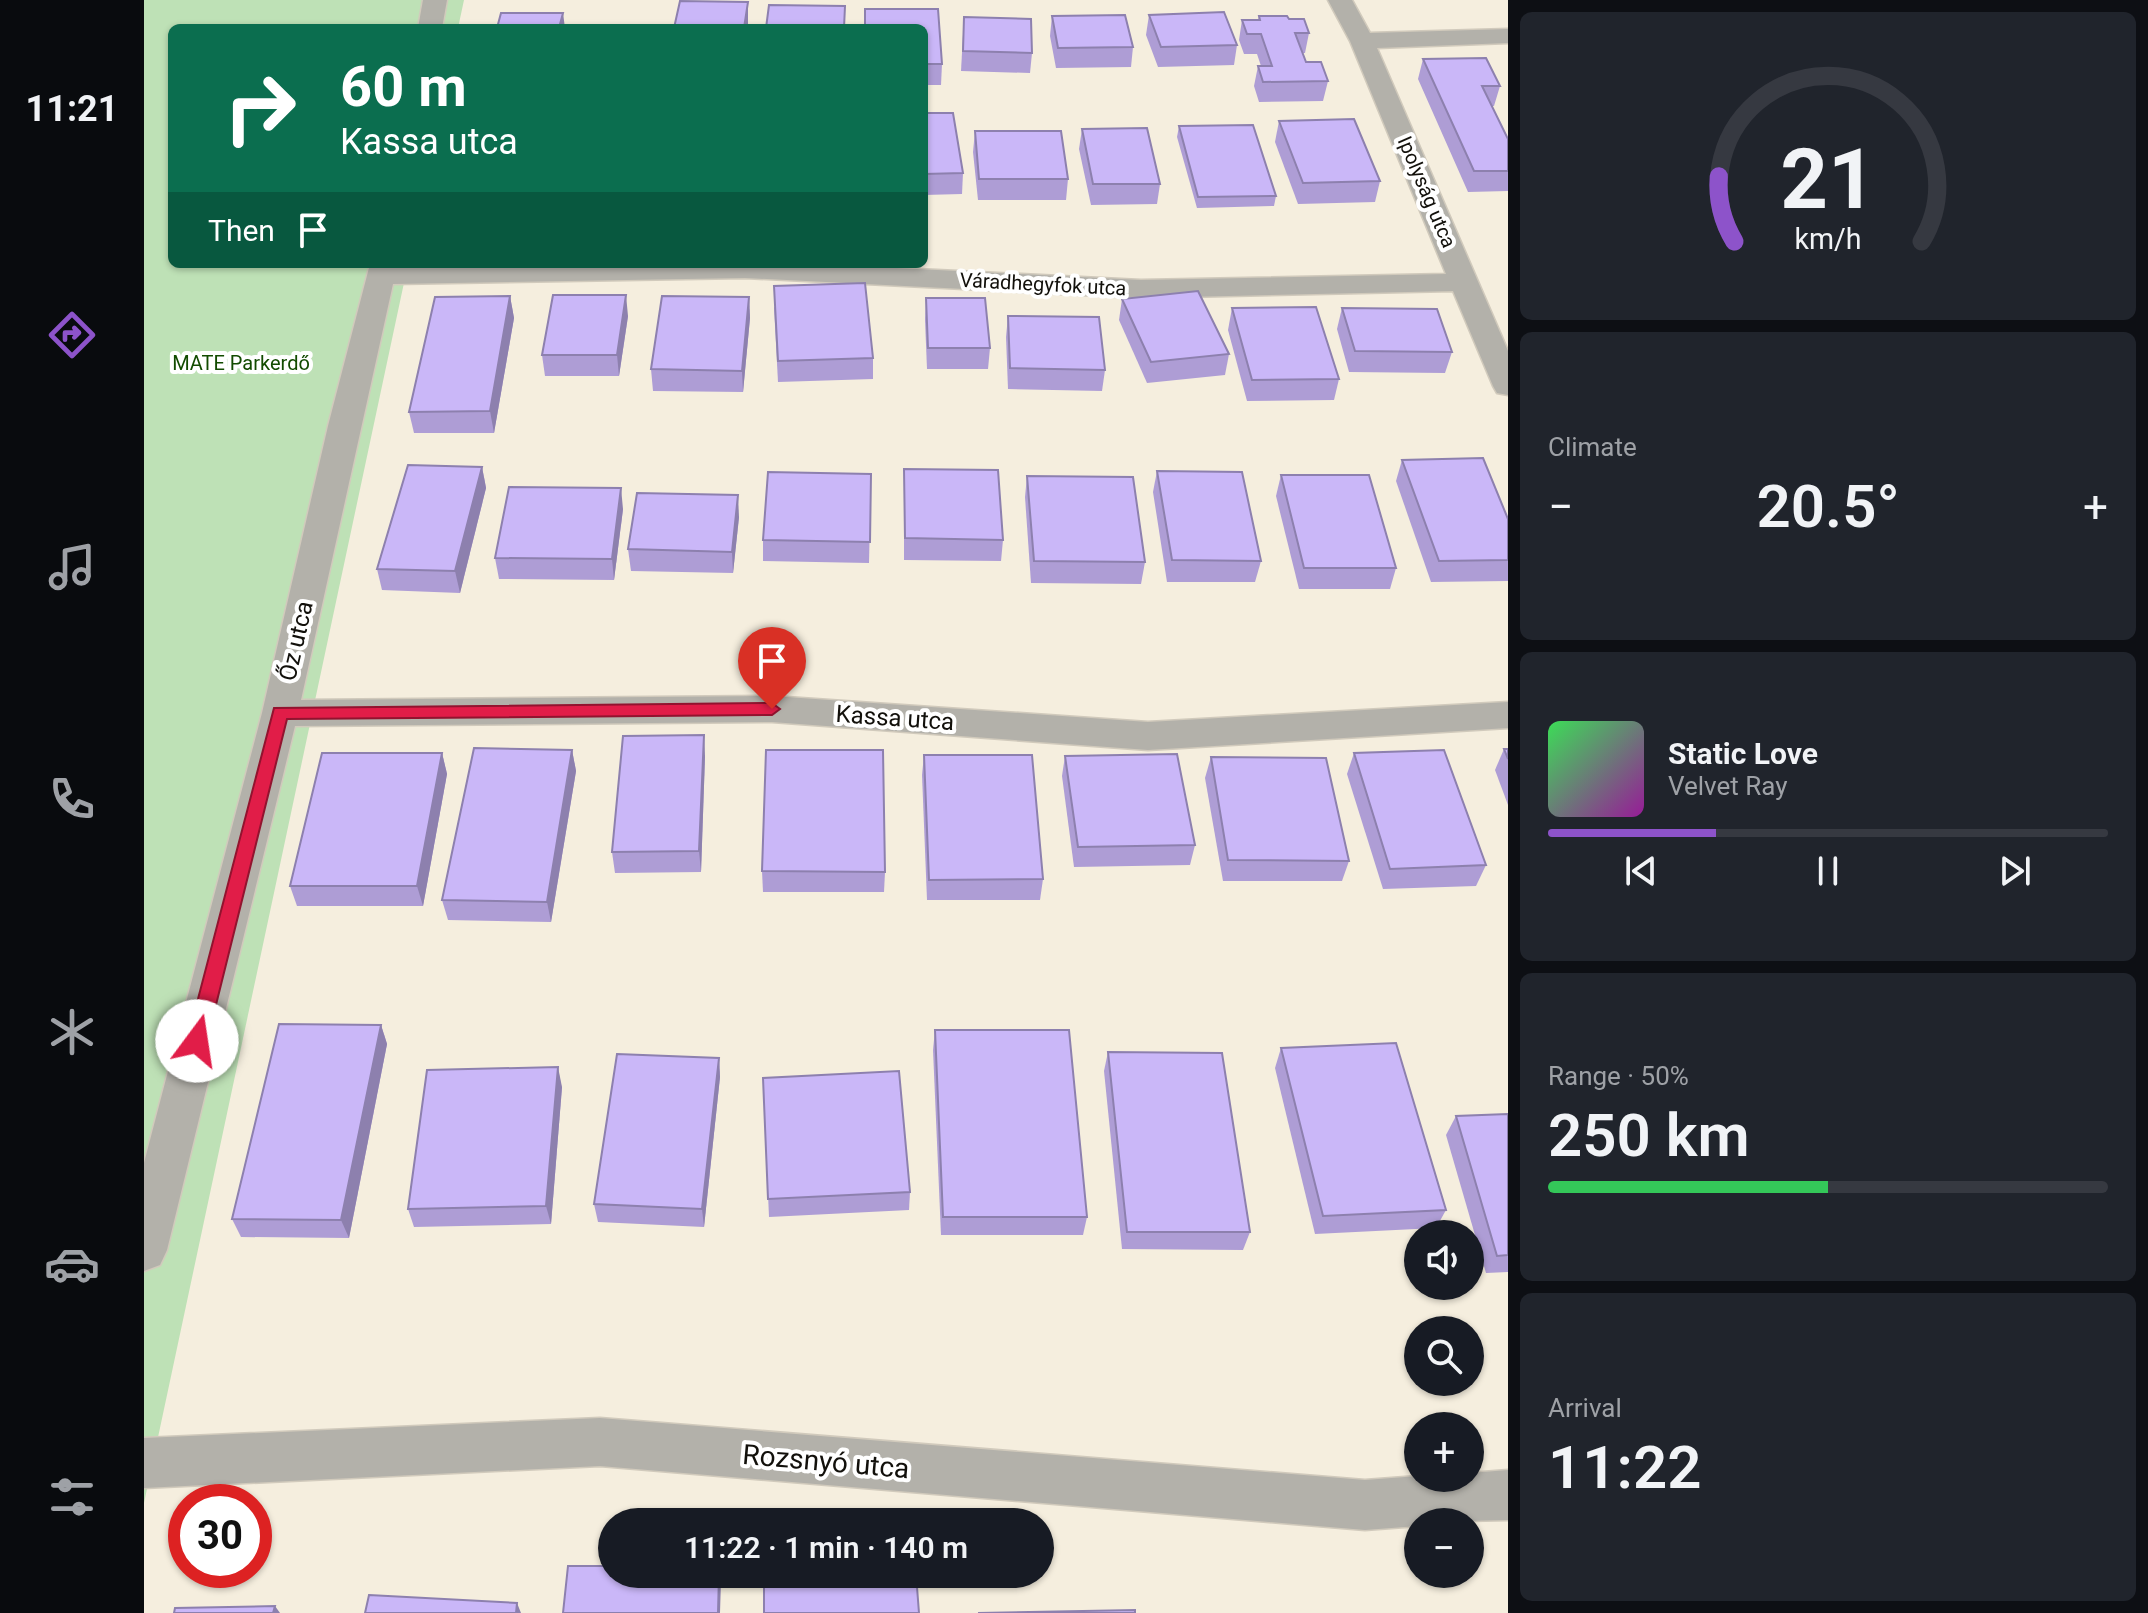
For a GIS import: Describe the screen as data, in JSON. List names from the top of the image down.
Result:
{
  "streets": {
    "street": [
      "Ipolyság utca",
      "Váradhegyfok utca",
      "Őz utca",
      "Kassa utca",
      "Rozsnyó utca"
    ]
  },
  "crossings": [
    ["Ipolyság utca", "Váradhegyfok utca"],
    ["Váradhegyfok utca", "Őz utca"],
    ["Őz utca", "Kassa utca"]
  ],
  "parks": ["MATE Parkerdő"],
  "page": {
    "tabs": "11:21",
    "turn": ["60 m", "Kassa utca"],
    "then": "Then",
    "tile": [
      "Climate",
      ["Range · 50%", "250 km"],
      ["Arrival", "11:22"]
    ],
    "heat": ["−", "20.5°", "+"],
    "song": ["Static Love", "Velvet Ray"],
    "map_buttons": ["+", "−"],
    "limit": "30",
    "trip": "11:22 · 1 min · 140 m",
    "gauge": ["21", "km/h"]
  }
}
